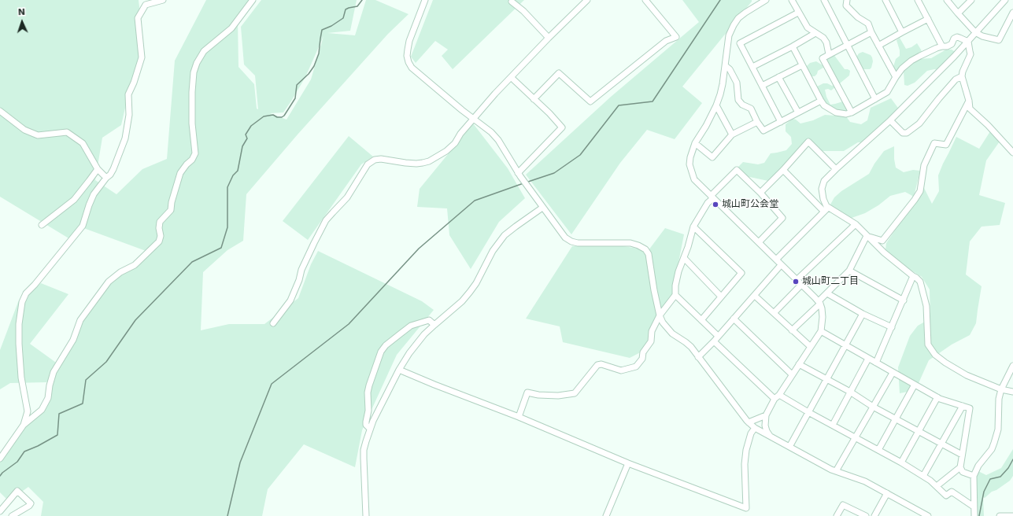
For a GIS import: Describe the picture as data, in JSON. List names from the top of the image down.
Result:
{
  "places": ["城山町公会堂", "城山町二丁目"],
  "north": "top"
}
